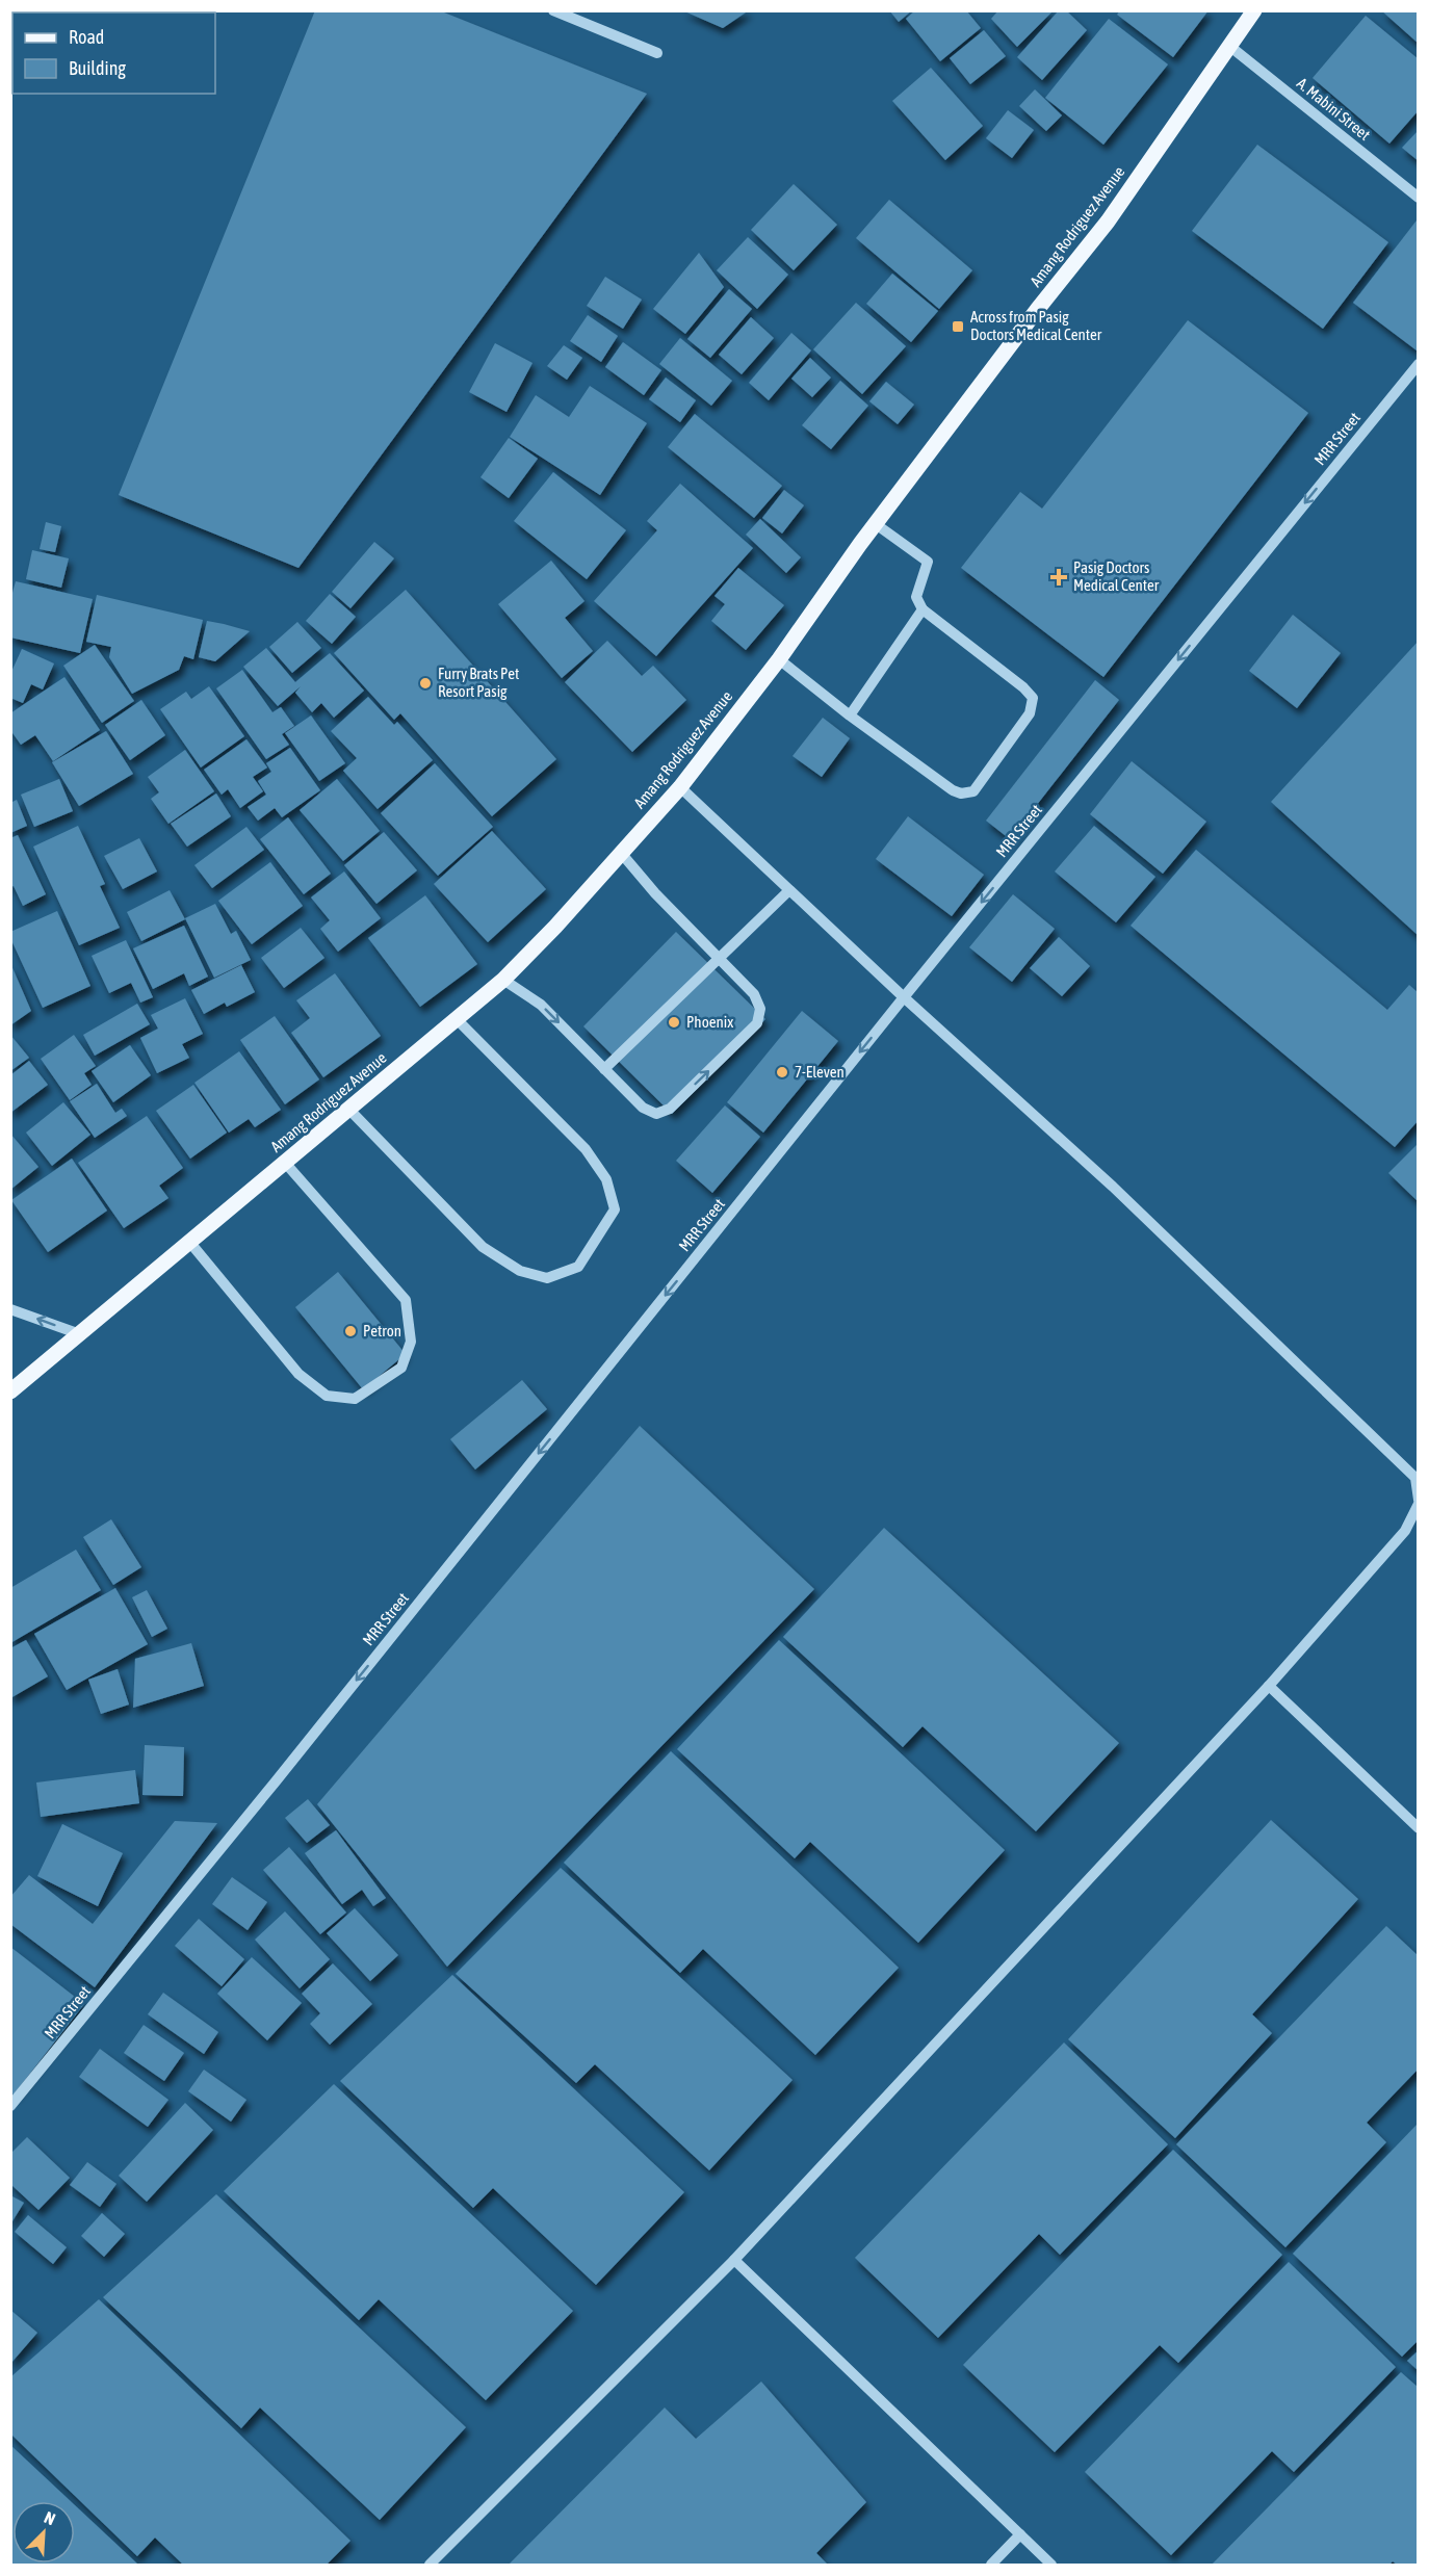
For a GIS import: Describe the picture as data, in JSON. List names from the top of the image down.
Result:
{
  "streets": {
    "main road": ["Amang Rodriguez Avenue"],
    "street": ["A. Mabini Street", "MRR Street"]
  },
  "crossings": [
    ["A. Mabini Street", "Amang Rodriguez Avenue"]
  ],
  "one_way": ["MRR Street"],
  "places": {
    "transit": ["Across from Pasig Doctors Medical Center"],
    "health": ["Pasig Doctors Medical Center"],
    "other": [
      "Furry Brats Pet Resort Pasig",
      "Phoenix",
      "7-Eleven",
      "Petron"
    ]
  },
  "legend": ["Road", "Building"],
  "north": "top right"
}
